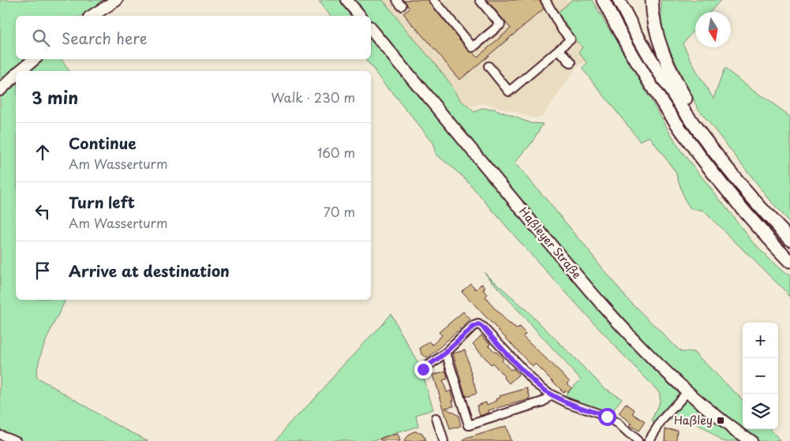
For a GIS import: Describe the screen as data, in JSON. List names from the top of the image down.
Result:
{
  "streets": {
    "main road": ["Haßleyer Straße"]
  },
  "places": {
    "transit": ["Haßley"]
  },
  "north": "bottom",
  "page": {
    "search": "Search here",
    "heading": ["3 min", "Walk · 230 m"],
    "list": [
      ["Continue", "Am Wasserturm", "160 m"],
      ["Turn left", "Am Wasserturm", "70 m"],
      "Arrive at destination"
    ],
    "map_buttons": ["+", "−"]
  }
}
